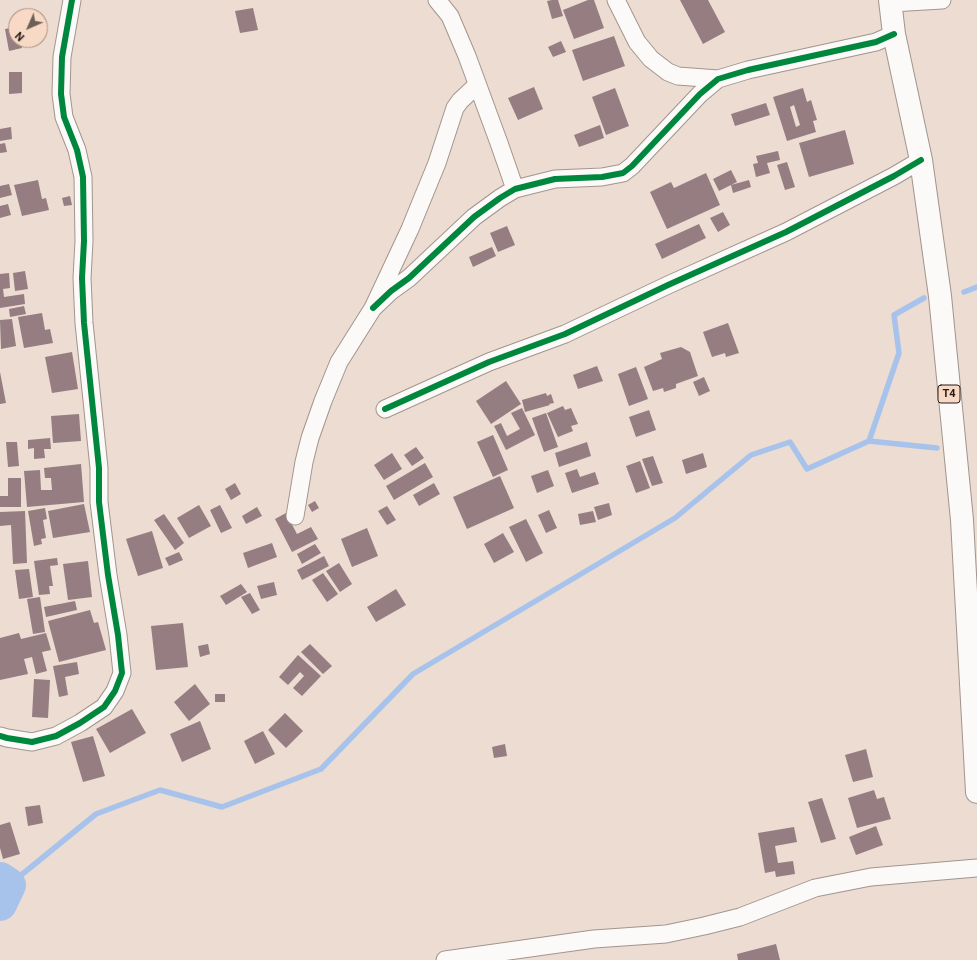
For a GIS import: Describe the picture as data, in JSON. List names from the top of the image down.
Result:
{
  "streets": {
    "highway": ["T4"]
  },
  "north": "bottom left"
}
